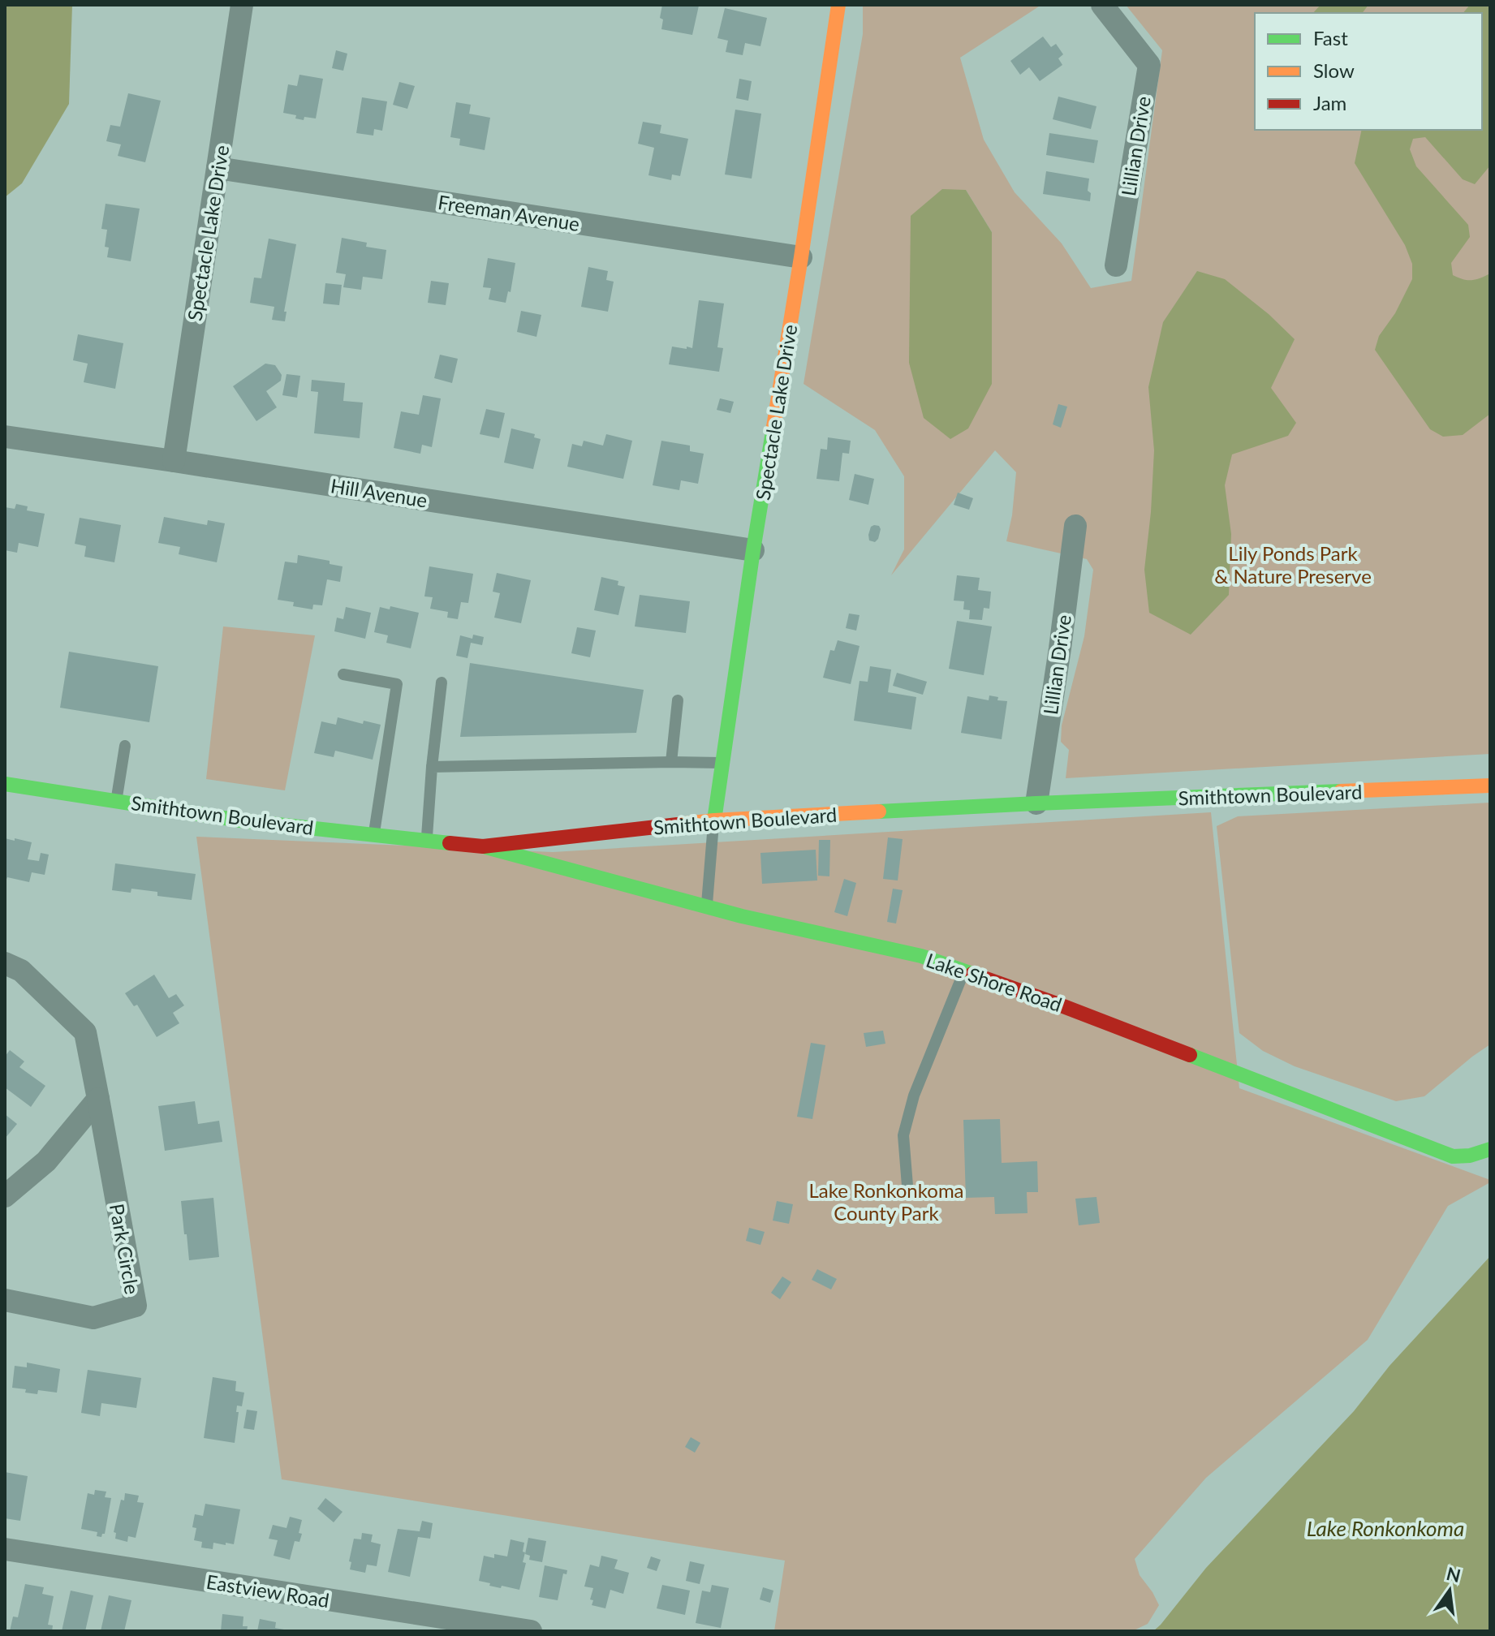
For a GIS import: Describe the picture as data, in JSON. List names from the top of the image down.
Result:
{
  "streets": {
    "street": [
      "Lillian Drive",
      "Freeman Avenue",
      "Spectacle Lake Drive",
      "Hill Avenue",
      "Smithtown Boulevard",
      "Lake Shore Road",
      "Park Circle",
      "Eastview Road"
    ]
  },
  "crossings": [
    ["Lillian Drive", "Smithtown Boulevard"],
    ["Freeman Avenue", "Spectacle Lake Drive"],
    ["Spectacle Lake Drive", "Hill Avenue"],
    ["Spectacle Lake Drive", "Smithtown Boulevard"],
    ["Smithtown Boulevard", "Lake Shore Road"]
  ],
  "water": ["Lake Ronkonkoma"],
  "parks": ["Lily Ponds Park & Nature Preserve", "Lake Ronkonkoma County Park"],
  "legend": ["Fast", "Slow", "Jam"],
  "north": "top"
}
